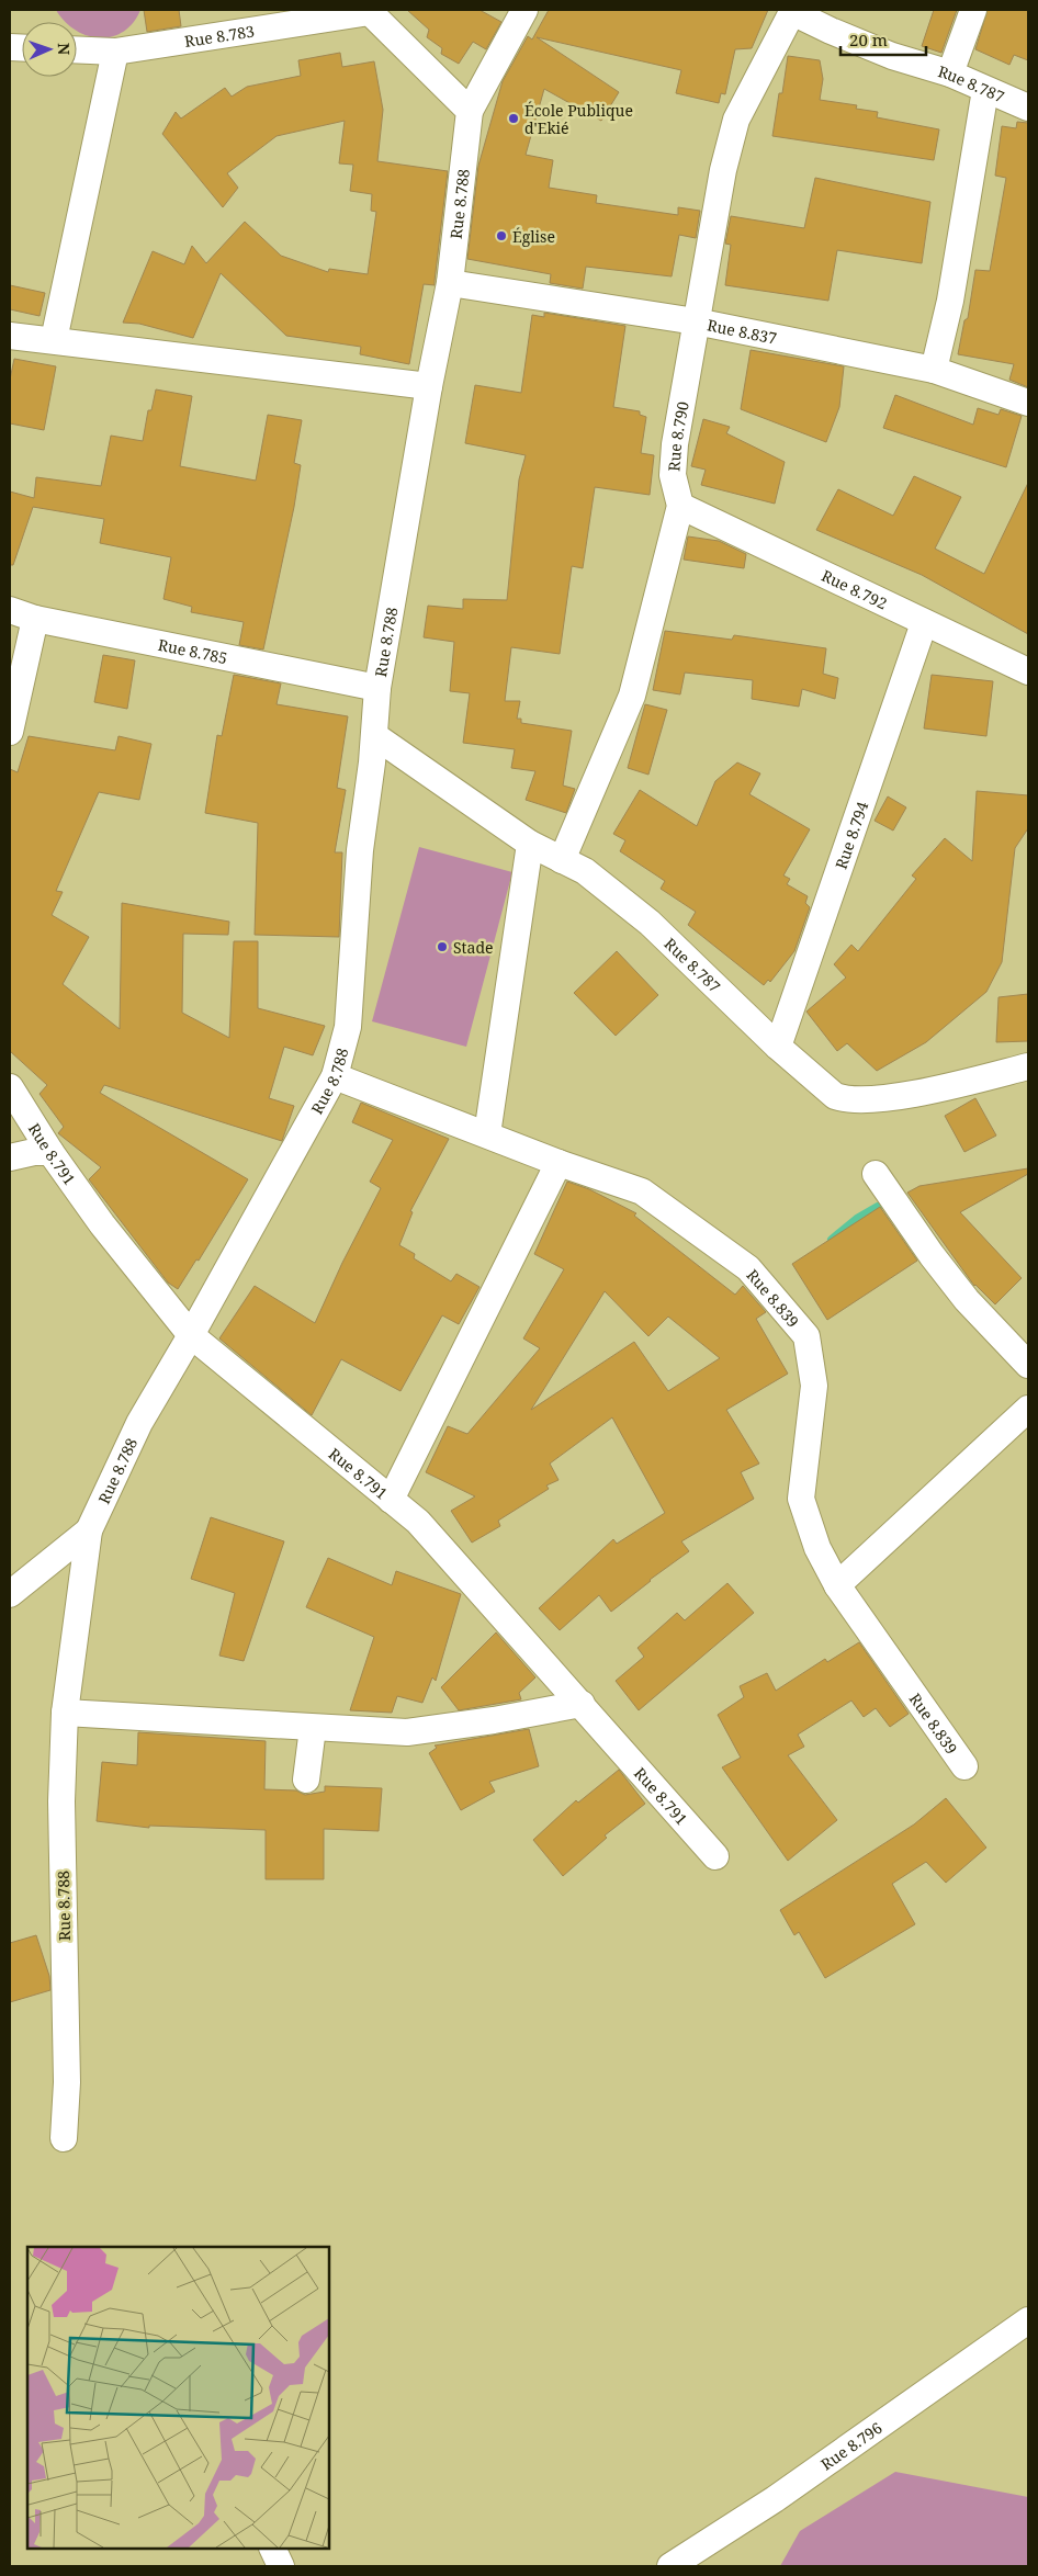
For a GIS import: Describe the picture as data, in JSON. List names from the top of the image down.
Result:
{
  "streets": {
    "street": [
      "Rue 8.783",
      "Rue 8.787",
      "Rue 8.788",
      "Rue 8.837",
      "Rue 8.790",
      "Rue 8.792",
      "Rue 8.785",
      "Rue 8.794",
      "Rue 8.791",
      "Rue 8.839",
      "Rue 8.796"
    ]
  },
  "crossings": [
    ["Rue 8.787", "Rue 8.788"],
    ["Rue 8.787", "Rue 8.790"],
    ["Rue 8.787", "Rue 8.794"],
    ["Rue 8.788", "Rue 8.837"],
    ["Rue 8.788", "Rue 8.785"],
    ["Rue 8.788", "Rue 8.791"],
    ["Rue 8.788", "Rue 8.839"],
    ["Rue 8.837", "Rue 8.790"],
    ["Rue 8.790", "Rue 8.792"],
    ["Rue 8.792", "Rue 8.794"]
  ],
  "places": ["École Publique d'Ekié", "Église", "Stade"],
  "scale_bar": "20 m",
  "north": "right"
}
